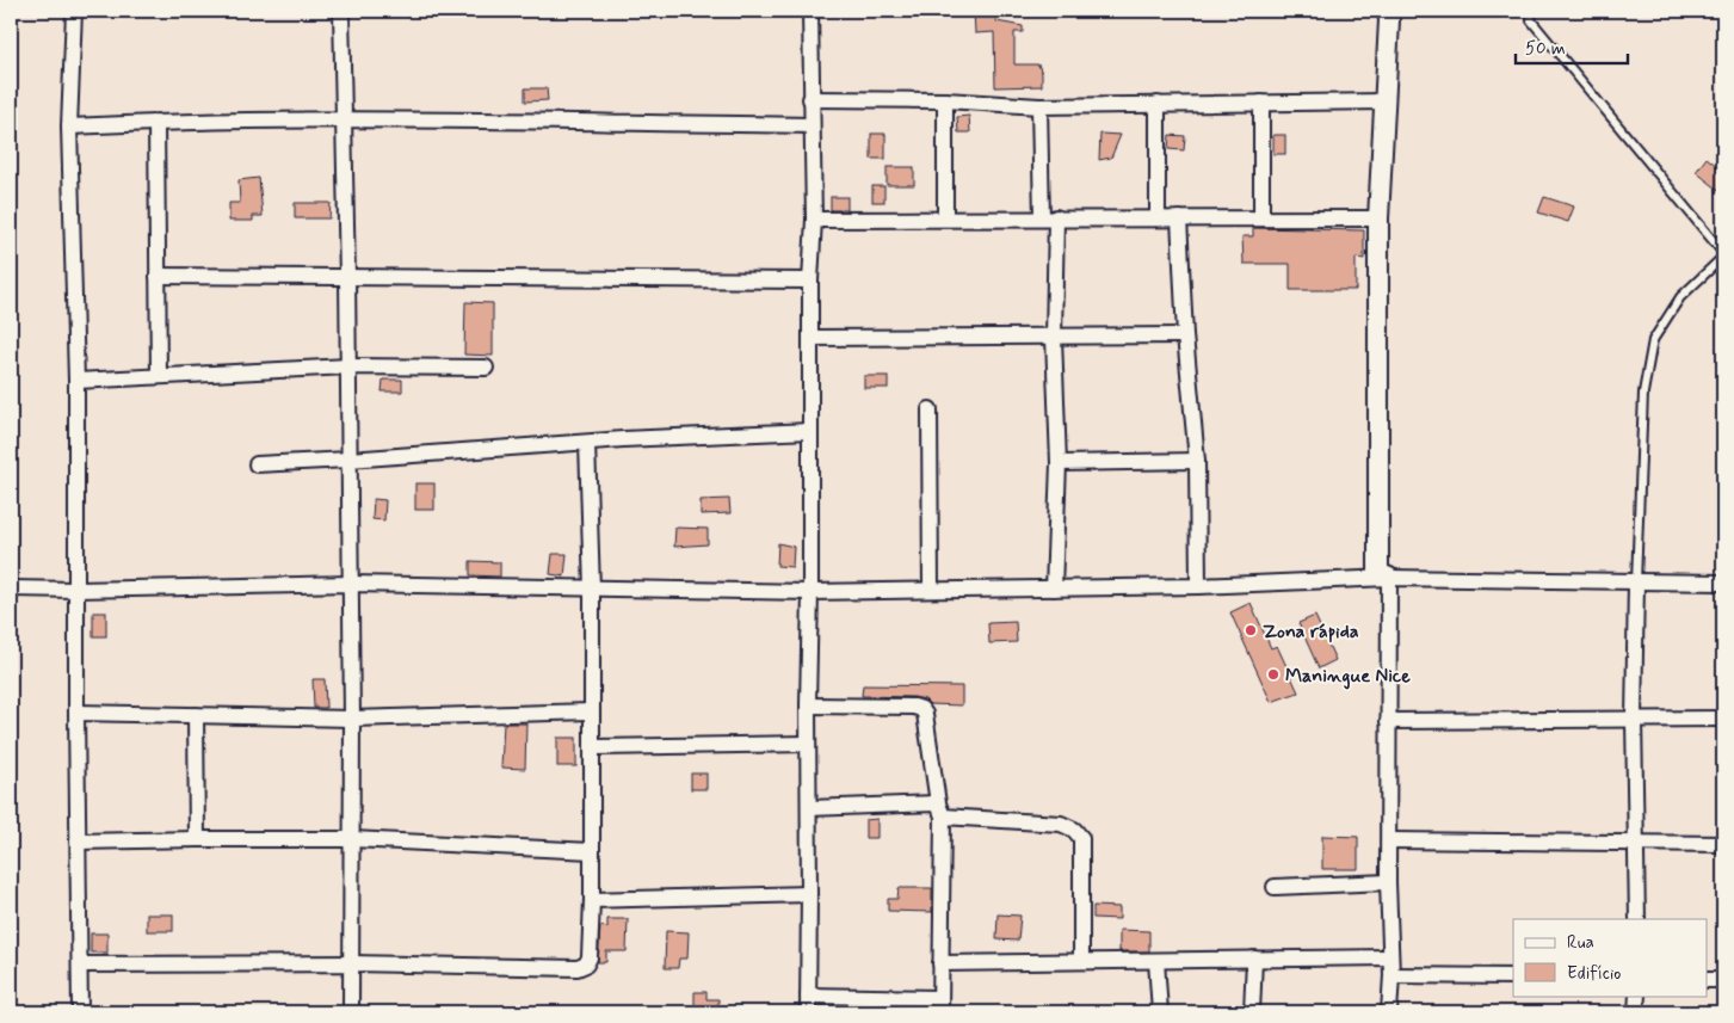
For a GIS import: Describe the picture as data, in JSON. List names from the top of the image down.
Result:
{
  "places": ["Zona rápida", "Maningue Nice"],
  "legend": ["Rua", "Edifício"],
  "scale_bar": "50 m"
}
